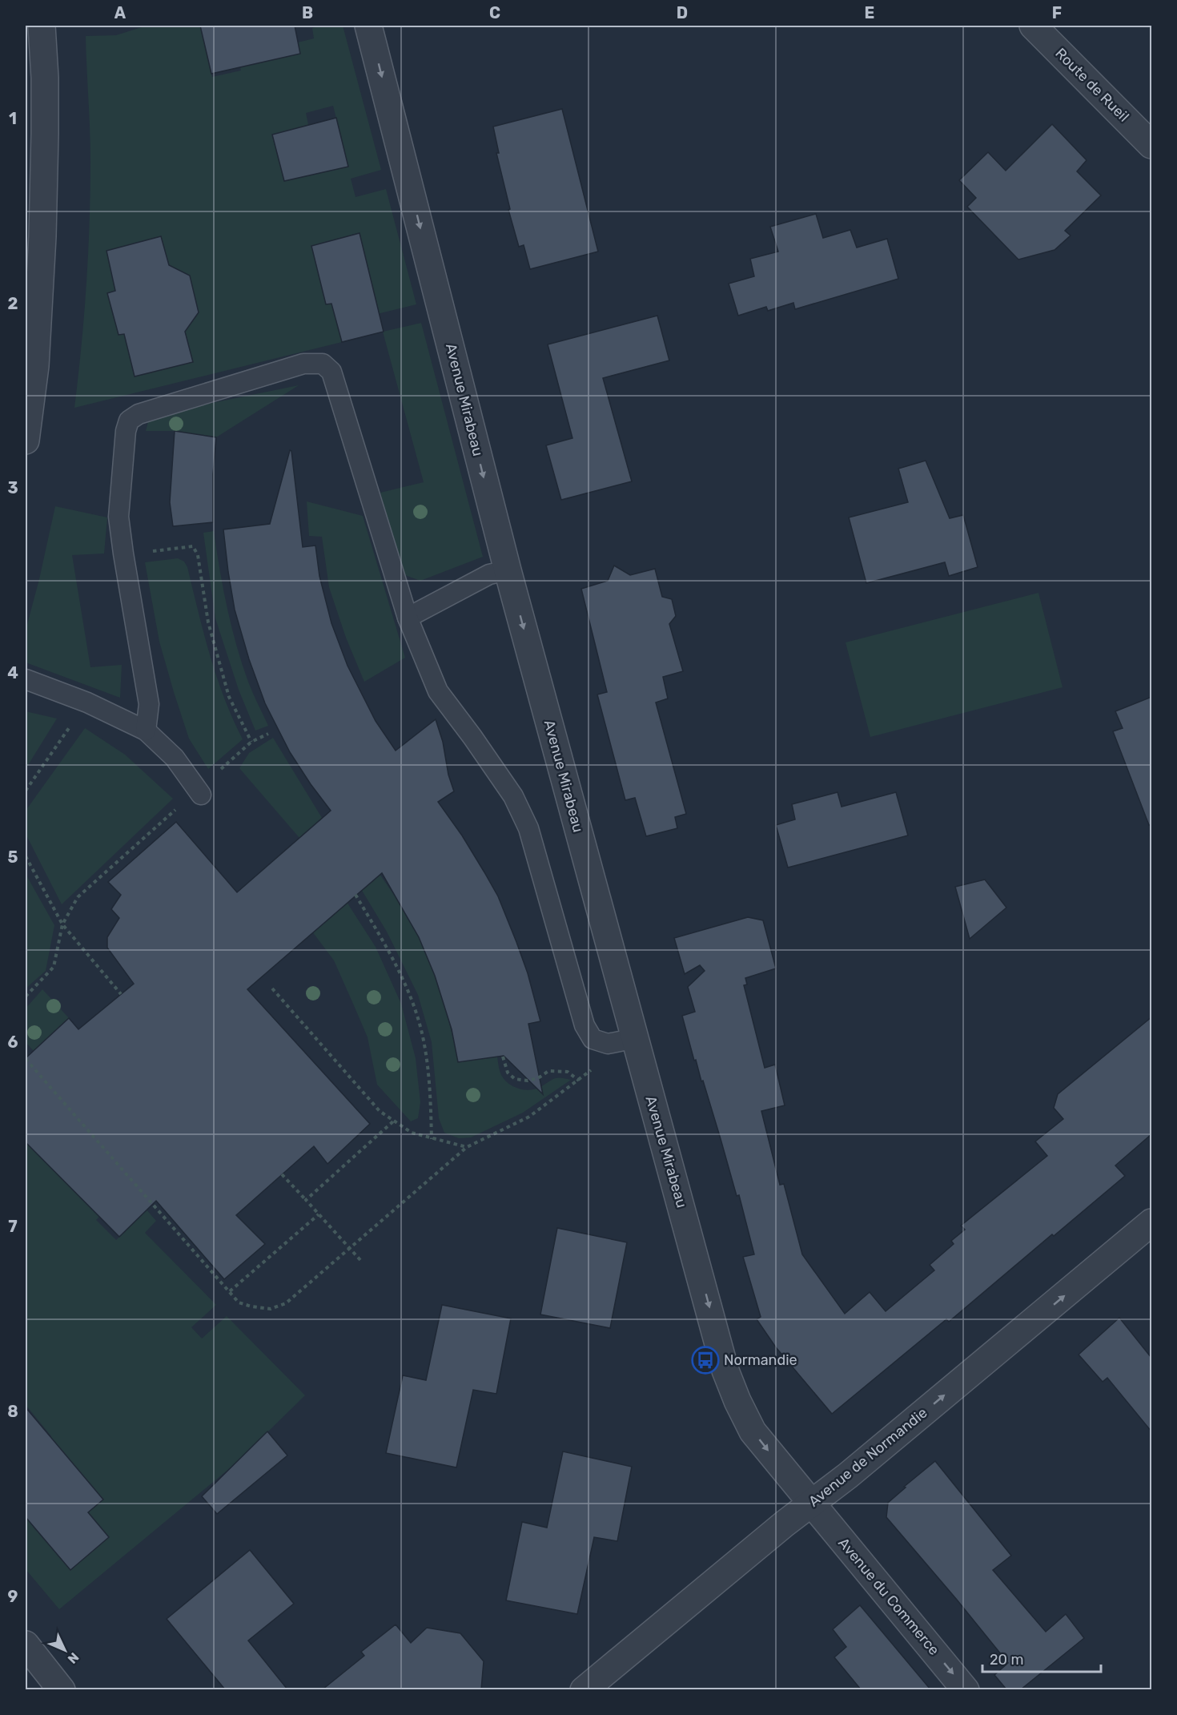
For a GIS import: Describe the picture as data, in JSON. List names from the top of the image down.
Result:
{
  "streets": {
    "street": [
      "Route de Rueil",
      "Avenue Mirabeau",
      "Avenue de Normandie",
      "Avenue du Commerce"
    ]
  },
  "crossings": [
    ["Avenue Mirabeau", "Avenue de Normandie"],
    ["Avenue Mirabeau", "Avenue du Commerce"],
    ["Avenue de Normandie", "Avenue du Commerce"]
  ],
  "one_way": ["Avenue Mirabeau", "Avenue de Normandie", "Avenue du Commerce"],
  "places": {
    "bus stop": ["Normandie"]
  },
  "scale_bar": "20 m",
  "north": "bottom right",
  "grid": {
    "columns": [
      "A",
      "B",
      "C",
      "D",
      "E",
      "F"
    ],
    "rows": [
      "1",
      "2",
      "3",
      "4",
      "5",
      "6",
      "7",
      "8",
      "9"
    ]
  }
}
